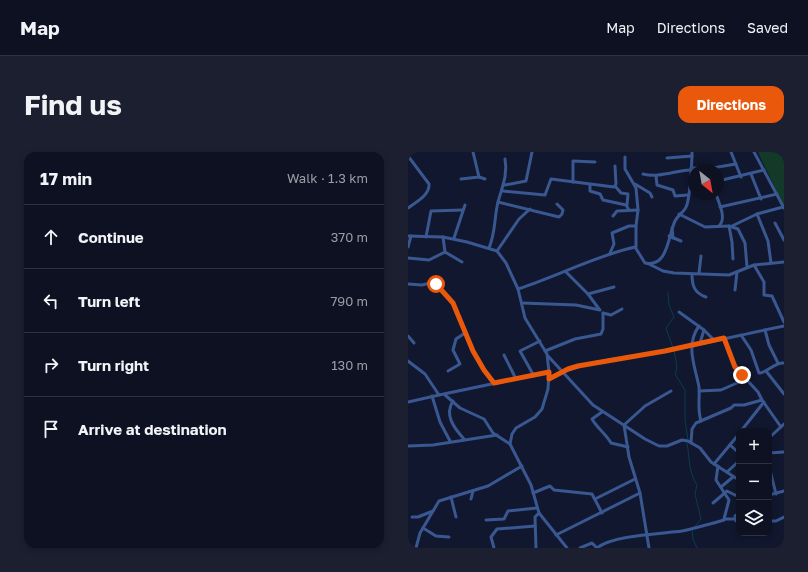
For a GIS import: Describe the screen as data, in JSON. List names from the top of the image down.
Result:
{
  "north": "bottom right",
  "page": {
    "header": "Map",
    "nav": ["Map", "Directions", "Saved"],
    "buttons": "Directions",
    "title": "Find us",
    "heading": ["17 min", "Walk · 1.3 km"],
    "list": [
      ["Continue", "370 m"],
      ["Turn left", "790 m"],
      ["Turn right", "130 m"],
      "Arrive at destination"
    ],
    "map_buttons": ["+", "−"]
  }
}
